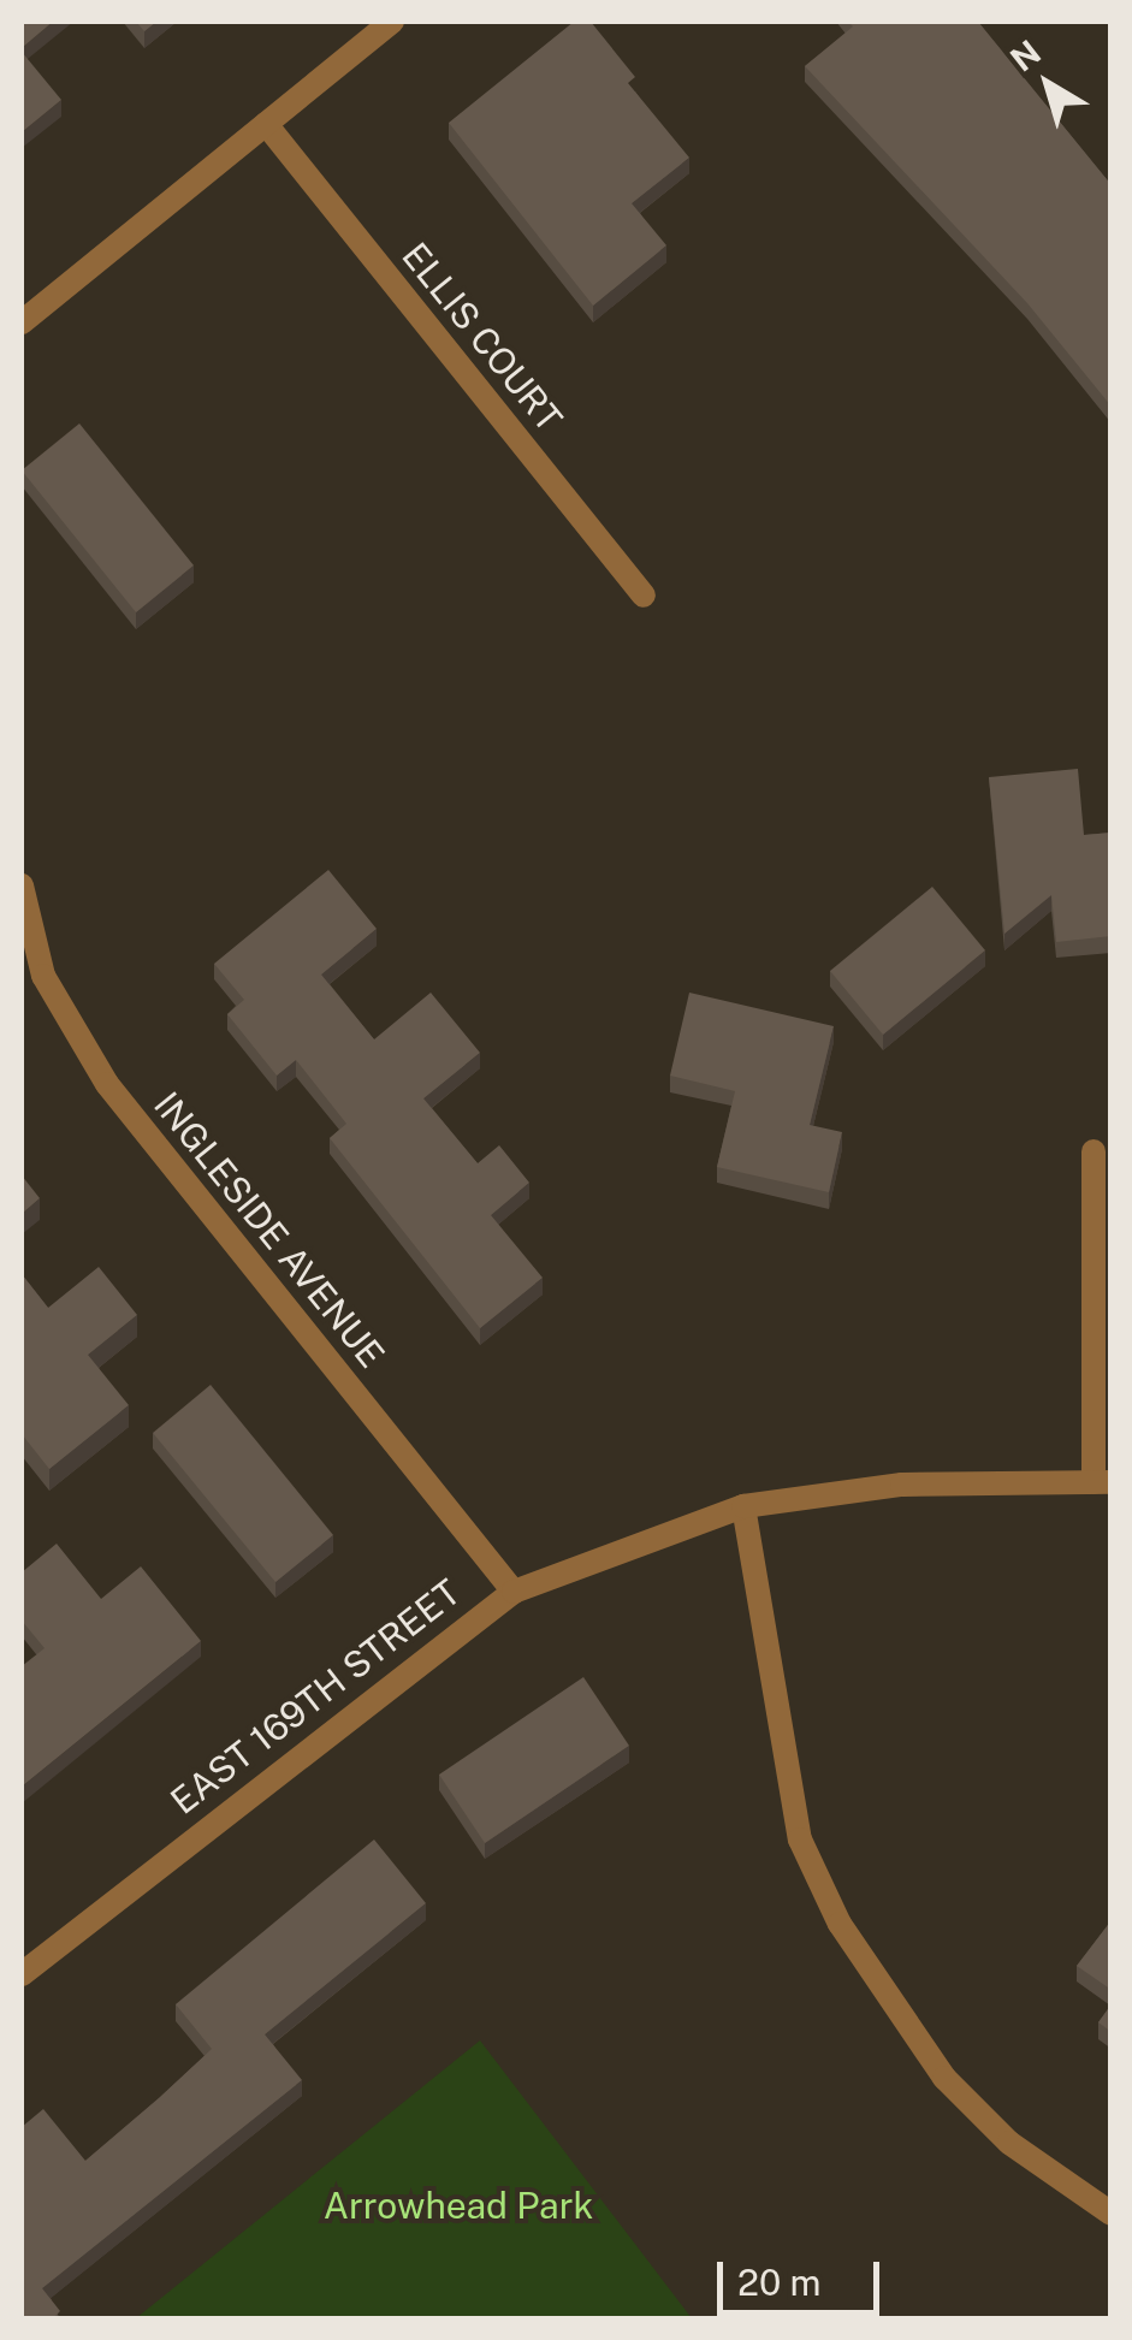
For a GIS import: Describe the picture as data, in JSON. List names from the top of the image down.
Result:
{
  "streets": {
    "street": ["ELLIS COURT", "INGLESIDE AVENUE", "EAST 169TH STREET"]
  },
  "crossings": [
    ["INGLESIDE AVENUE", "EAST 169TH STREET"]
  ],
  "parks": ["Arrowhead Park"],
  "scale_bar": "20 m",
  "north": "top left"
}
